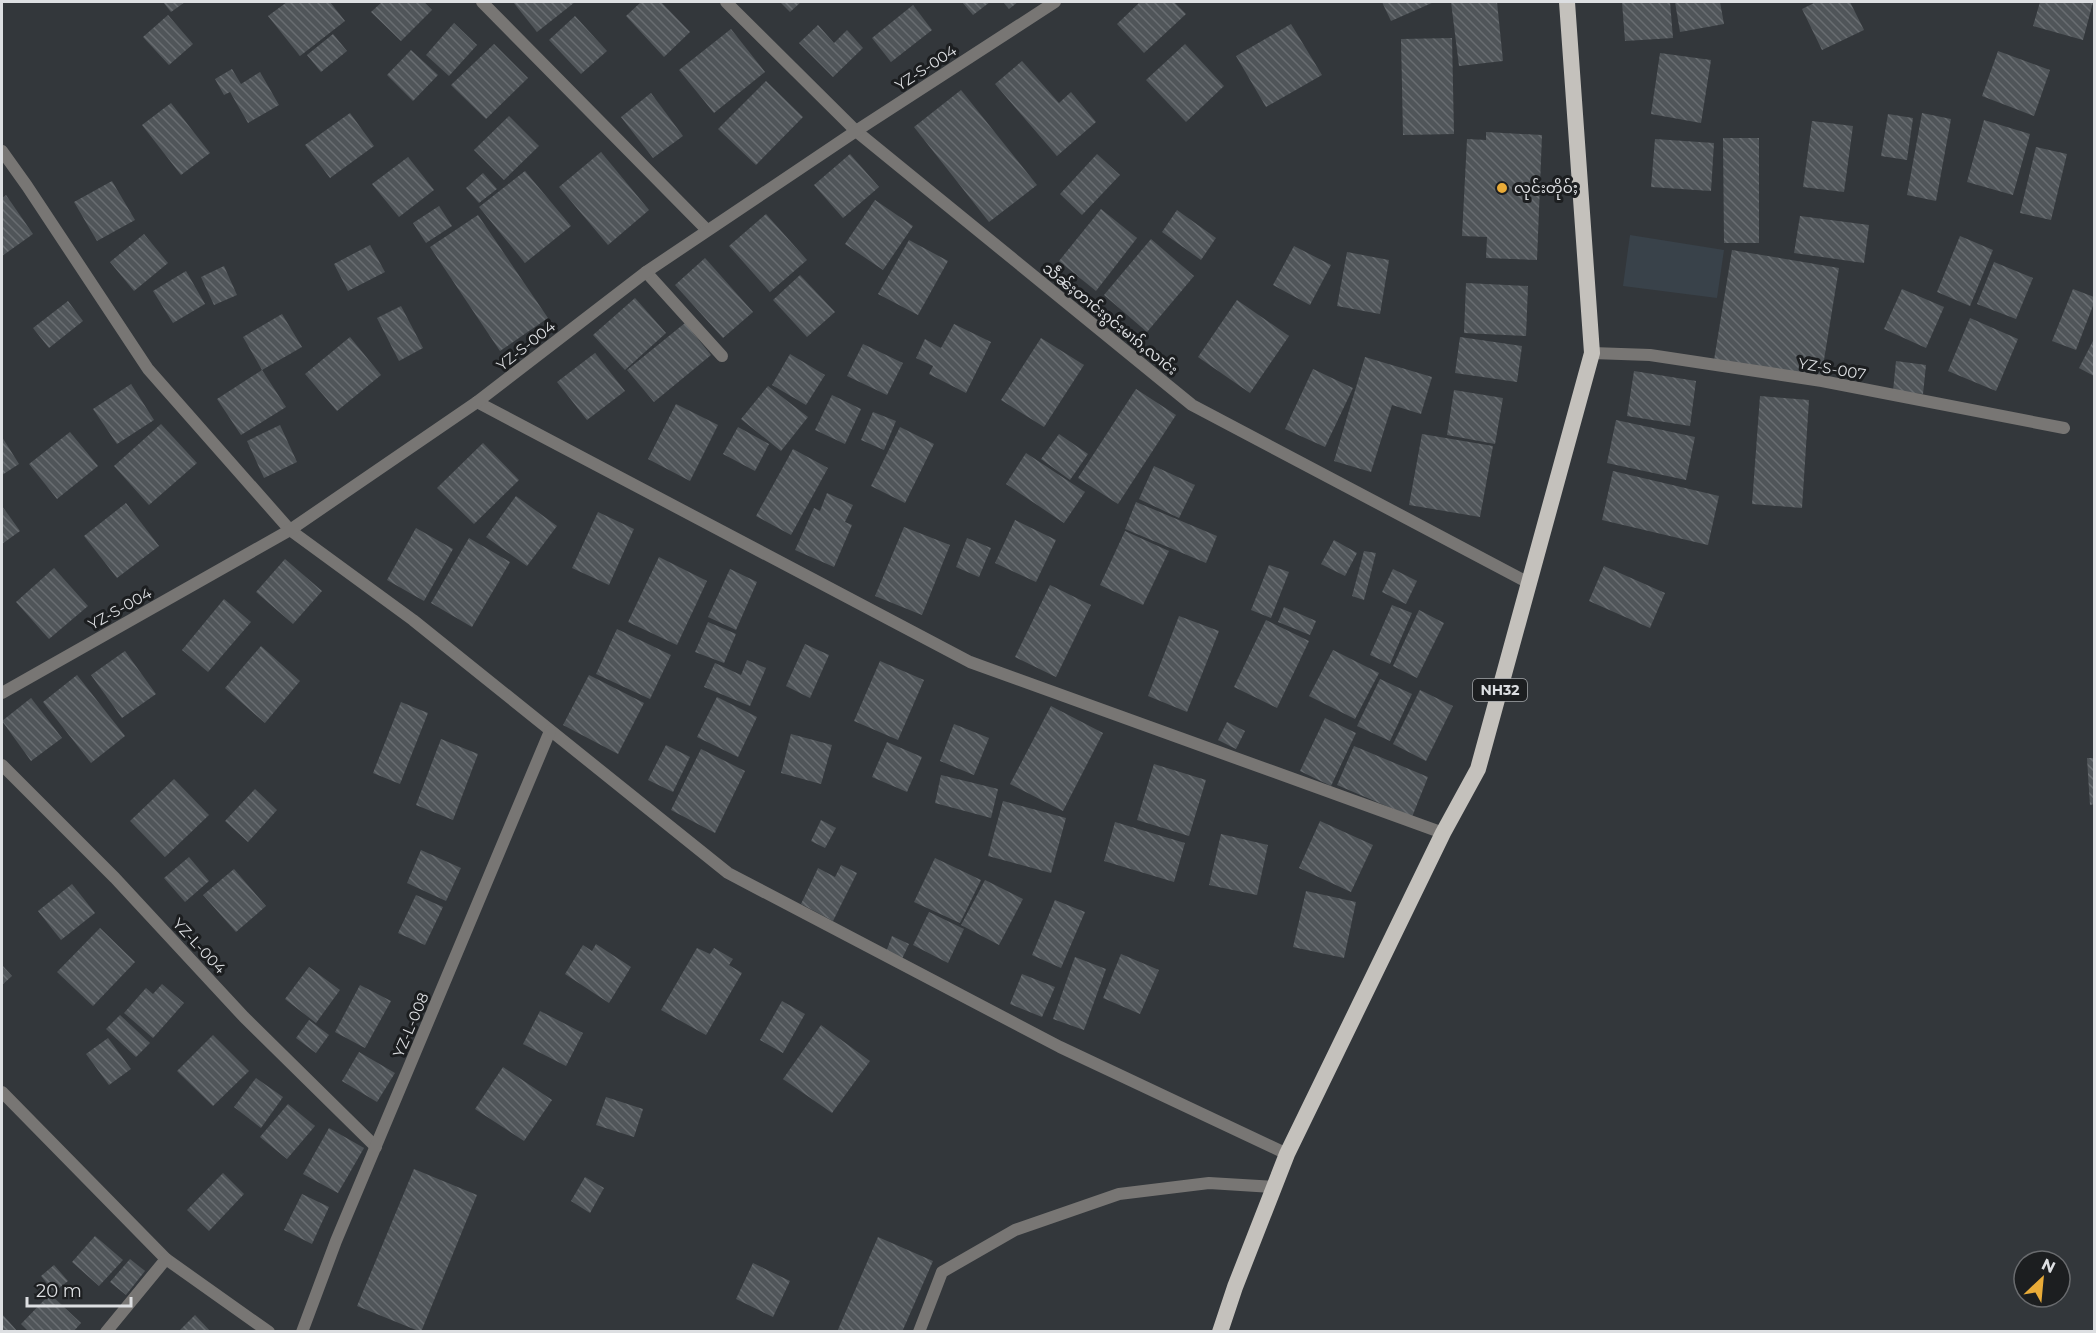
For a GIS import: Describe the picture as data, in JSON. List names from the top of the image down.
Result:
{
  "streets": {
    "highway": ["NH32"],
    "street": [
      "YZ-S-004",
      "သဵၼ်ႈတၢင်းၵွင်းမၢၵ်ႇလၢင်း",
      "YZ-S-007",
      "YZ-L-004",
      "YZ-L-008"
    ]
  },
  "crossings": [
    ["YZ-S-004", "သဵၼ်ႈတၢင်းၵွင်းမၢၵ်ႇလၢင်း"],
    ["သဵၼ်ႈတၢင်းၵွင်းမၢၵ်ႇလၢင်း", "NH32"],
    ["YZ-S-007", "NH32"],
    ["YZ-L-004", "YZ-L-008"]
  ],
  "places": ["လုင်းတိုဝ်ႈ"],
  "scale_bar": "20 m",
  "north": "top right"
}
